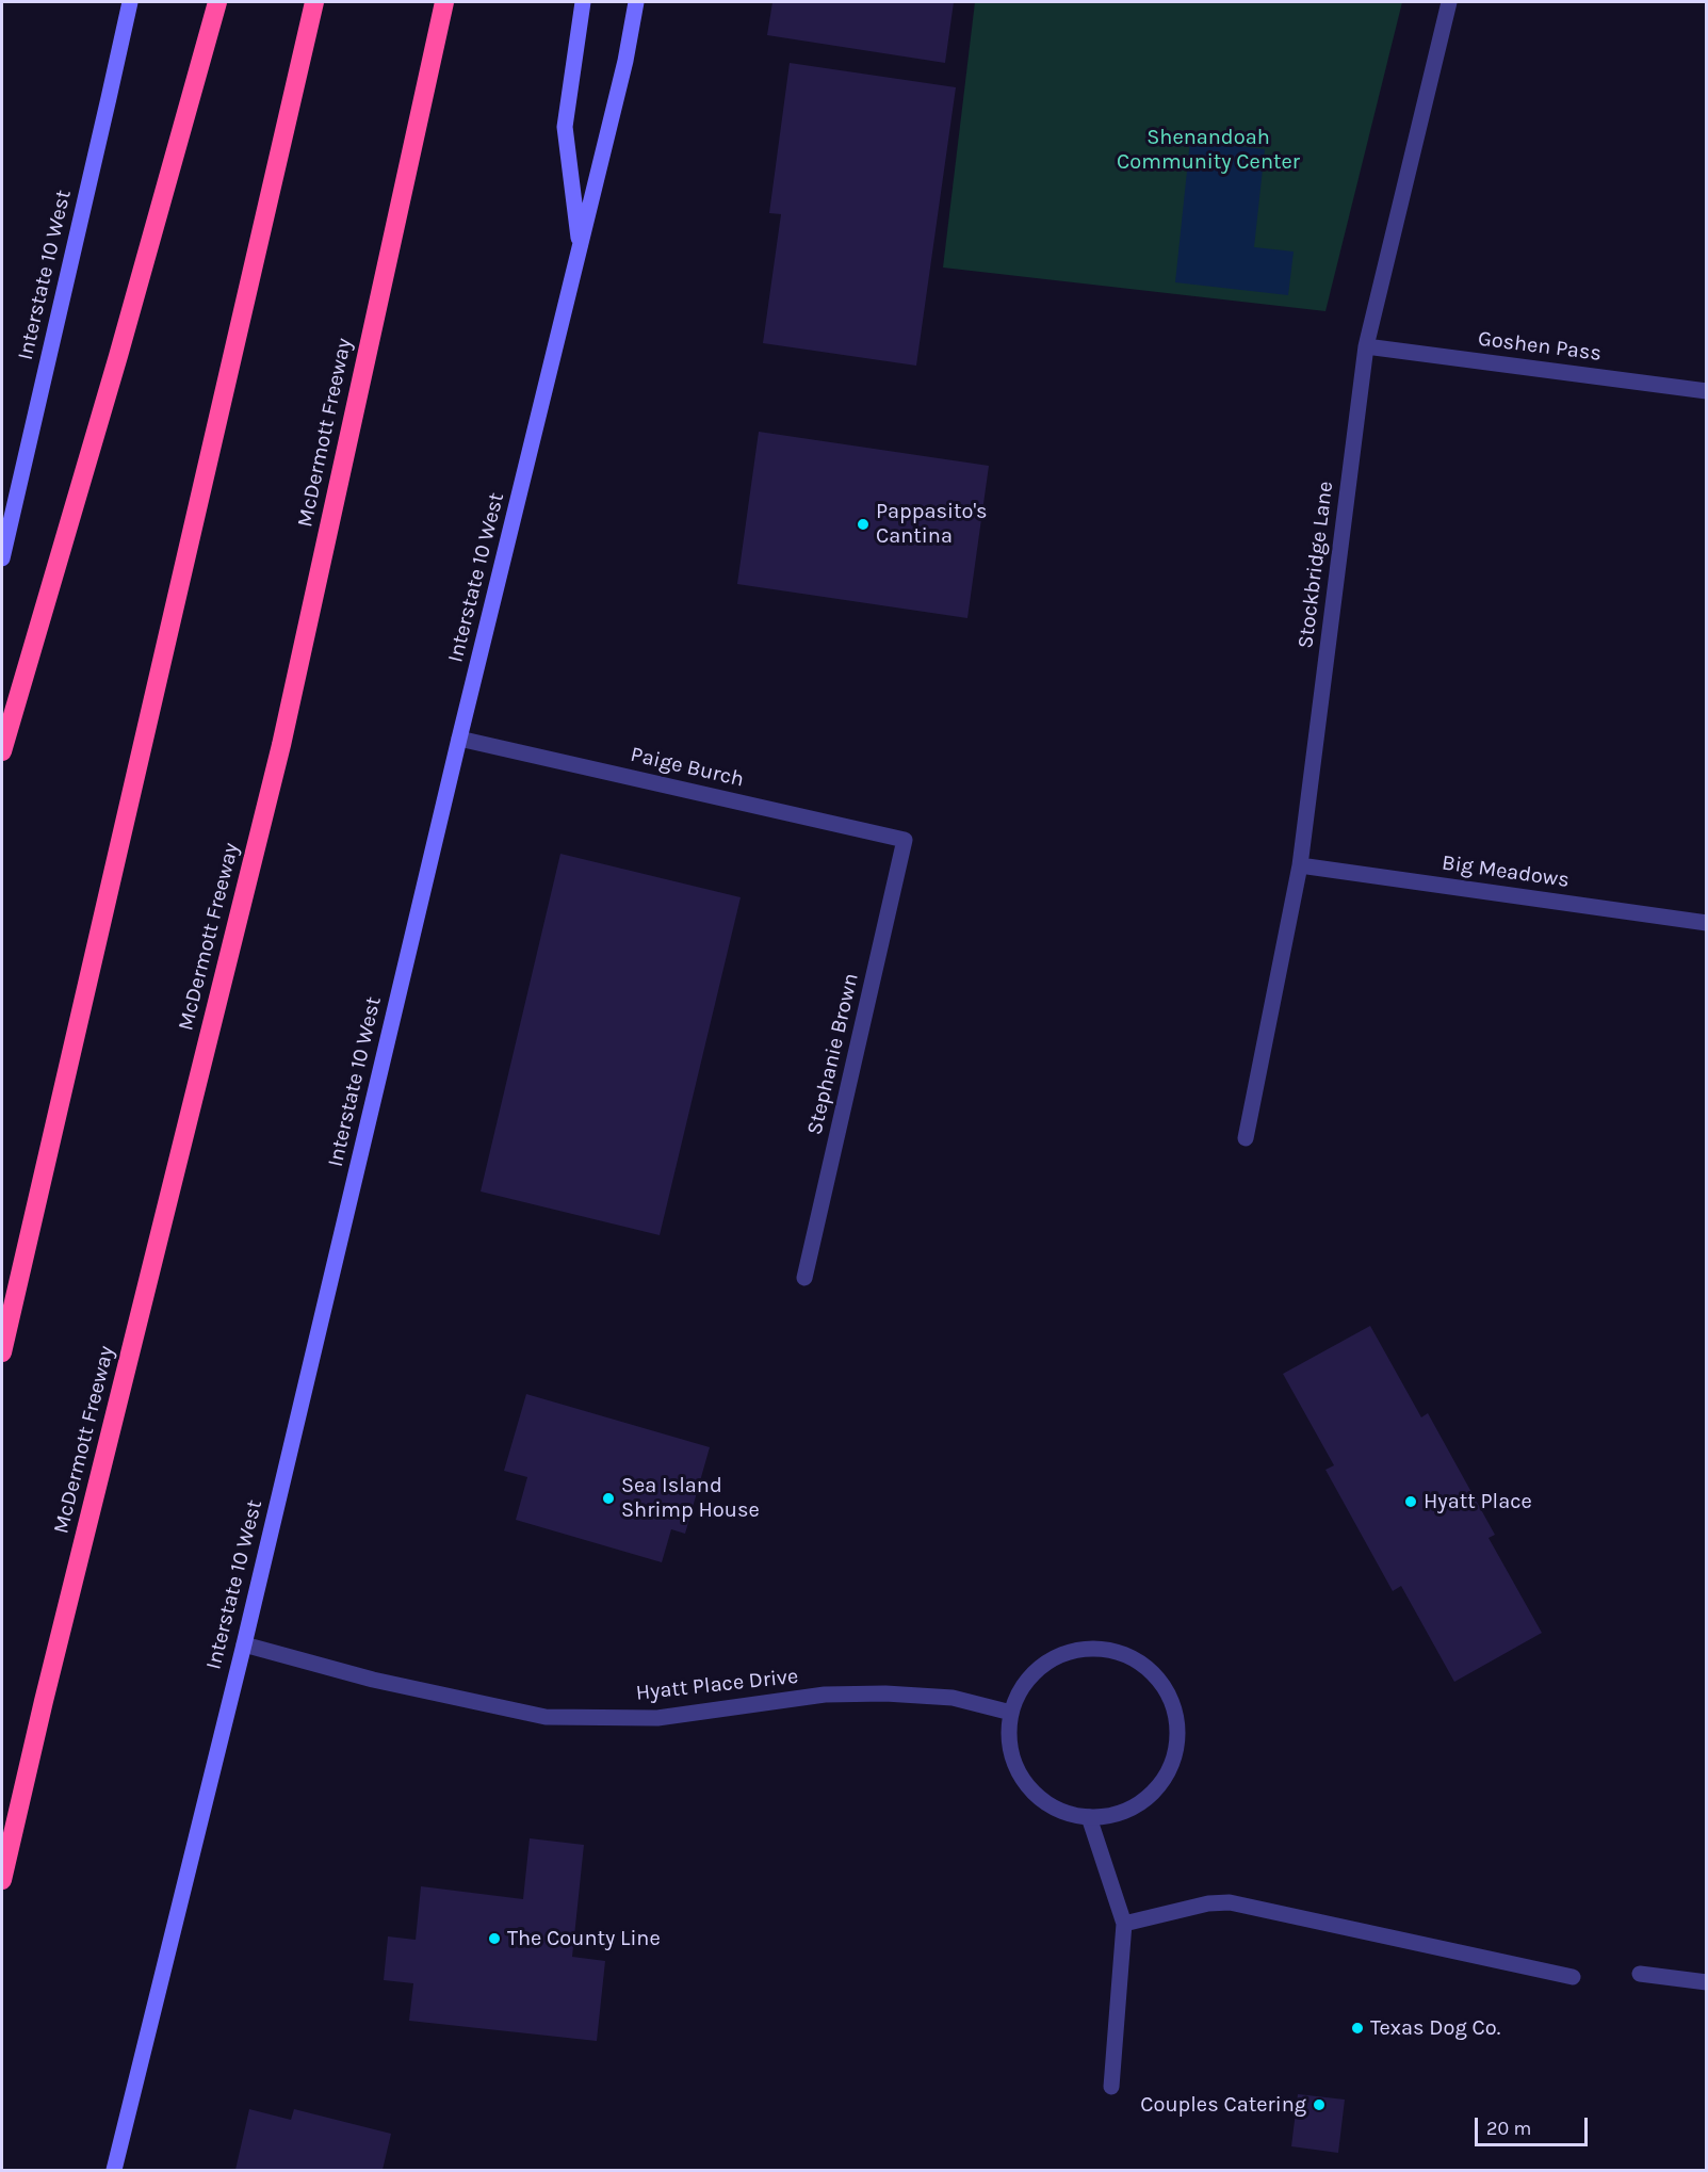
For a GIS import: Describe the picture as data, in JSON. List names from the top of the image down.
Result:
{
  "streets": {
    "highway": ["McDermott Freeway"],
    "main road": ["Interstate 10 West"],
    "street": [
      "Goshen Pass",
      "Stockbridge Lane",
      "Paige Burch",
      "Big Meadows",
      "Stephanie Brown",
      "Hyatt Place Drive"
    ]
  },
  "crossings": [
    ["Interstate 10 West", "Paige Burch"],
    ["Interstate 10 West", "Hyatt Place Drive"],
    ["Goshen Pass", "Stockbridge Lane"],
    ["Stockbridge Lane", "Big Meadows"],
    ["Paige Burch", "Stephanie Brown"]
  ],
  "parks": ["Shenandoah Community Center"],
  "places": [
    "Pappasito's Cantina",
    "Sea Island Shrimp House",
    "Hyatt Place",
    "The County Line",
    "Texas Dog Co.",
    "Couples Catering"
  ],
  "scale_bar": "20 m"
}
